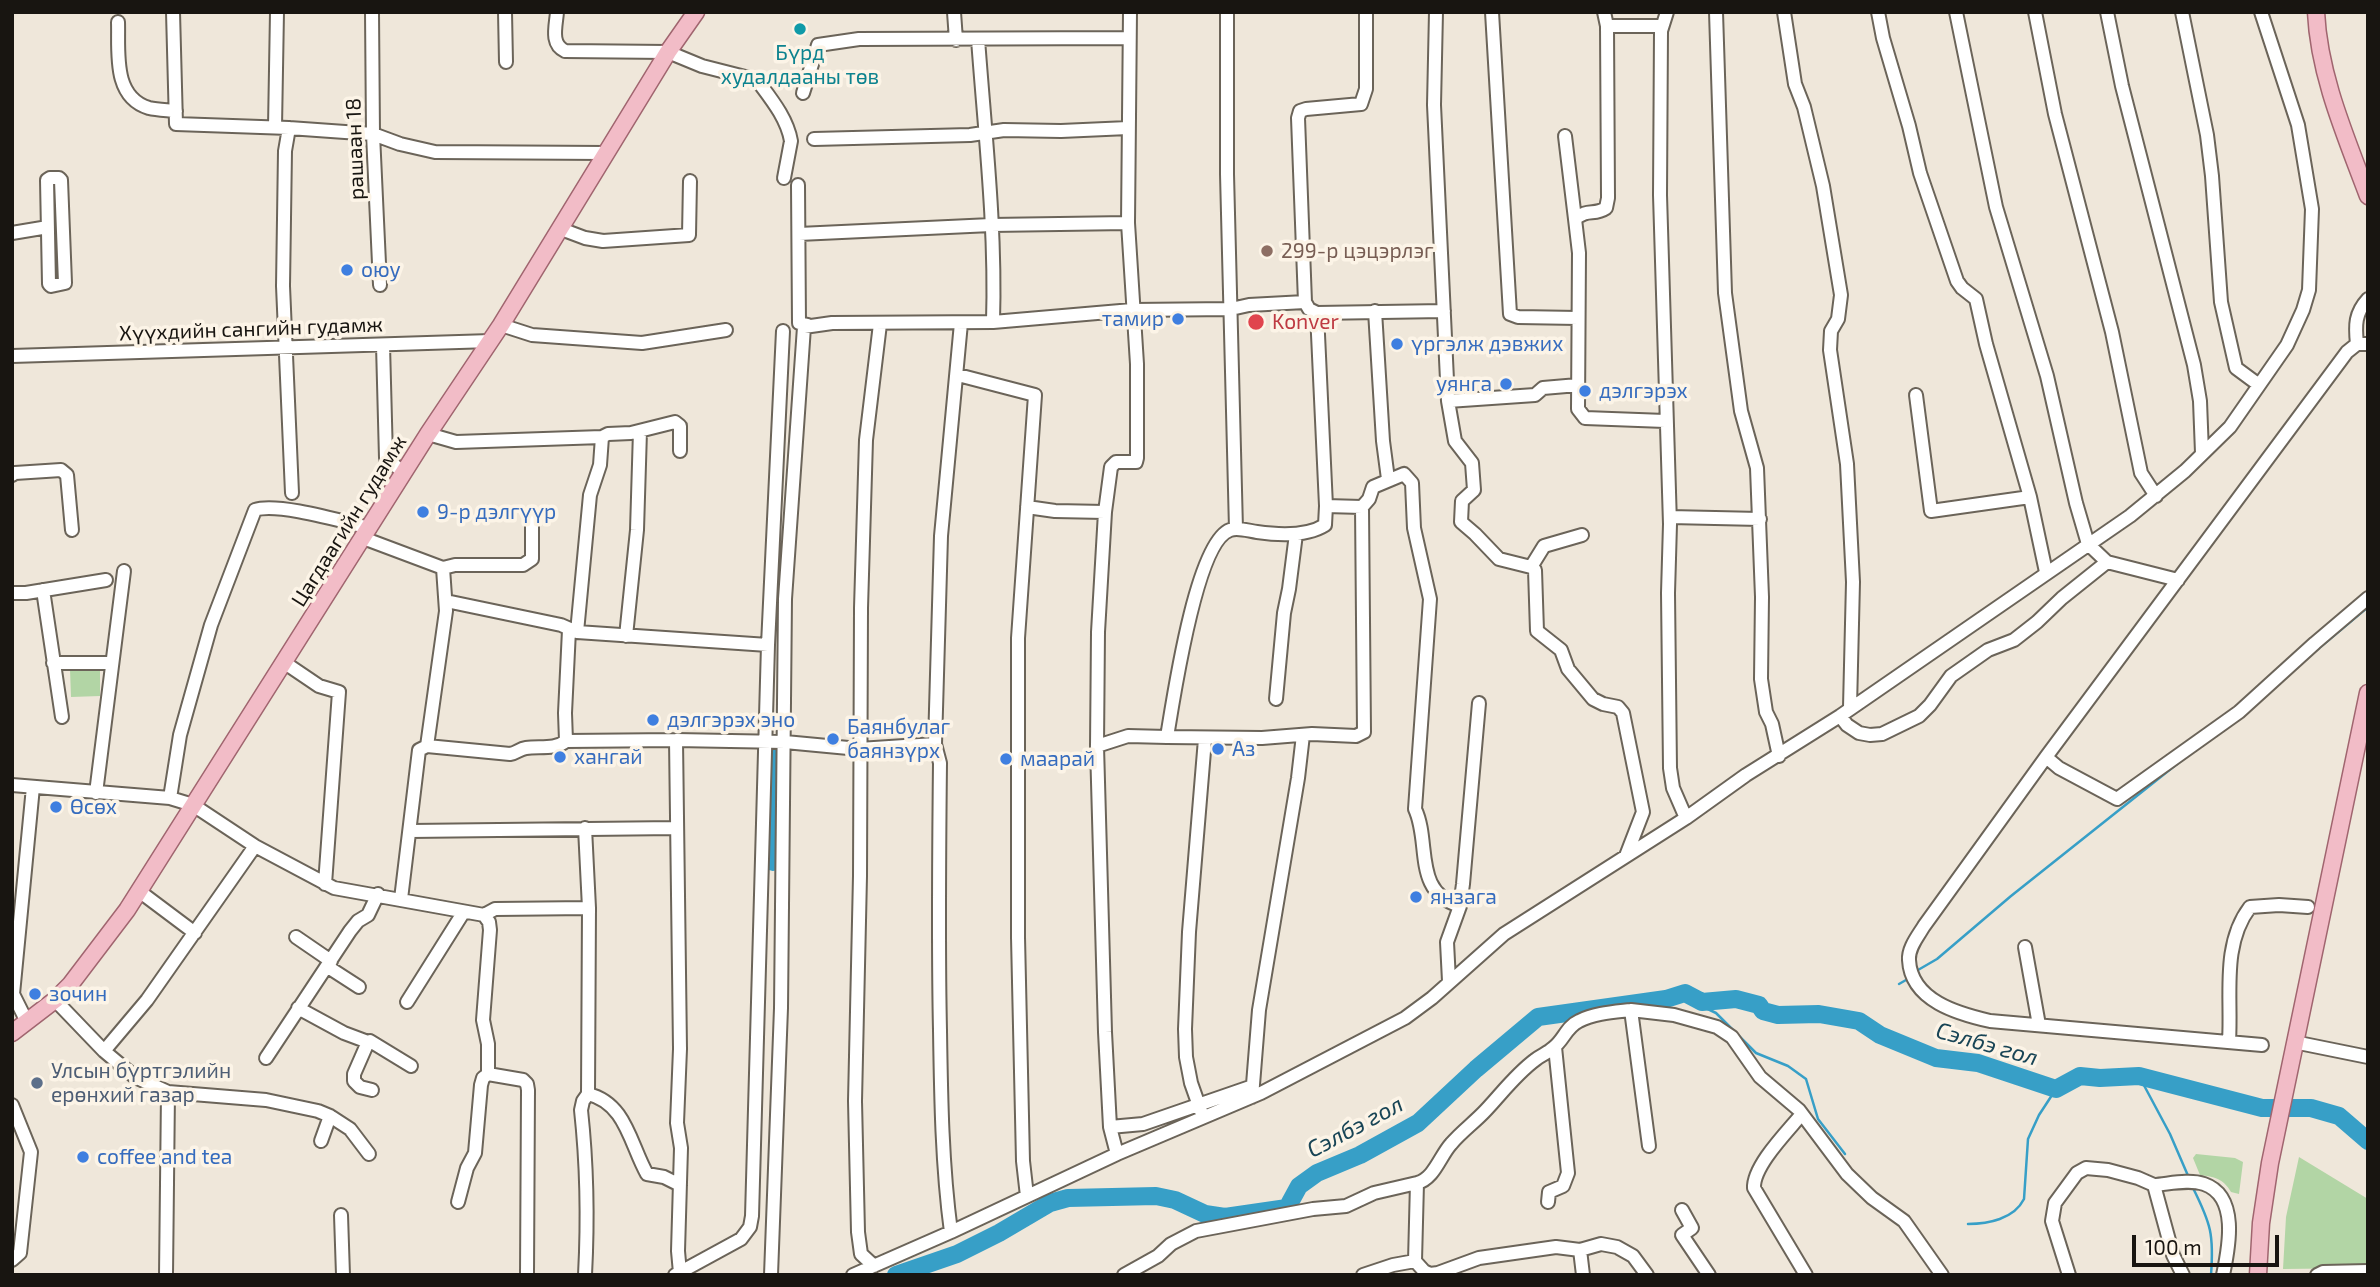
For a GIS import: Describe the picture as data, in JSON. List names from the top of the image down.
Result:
{
  "streets": {
    "main road": ["Цагдаагийн гудамж"],
    "street": ["рашаан 18", "Хүүхдийн сангийн гудамж"]
  },
  "crossings": [
    ["Хүүхдийн сангийн гудамж", "Цагдаагийн гудамж"]
  ],
  "water": ["Сэлбэ гол"],
  "places": [
    "Бүрд худалдааны төв",
    "299-р цэцэрлэг",
    "оюу",
    "тамир",
    "Konver",
    "үргэлж дэвжих",
    "уянга",
    "дэлгэрэх",
    "9-р дэлгүүр",
    "дэлгэрэх эно",
    "Баянбулаг баянзүрх",
    "Аз",
    "хангай",
    "маарай",
    "Өсөх",
    "янзага",
    "зочин",
    "Улсын бүртгэлийн ерөнхий газар",
    "coffee and tea"
  ],
  "scale_bar": "100 m"
}
